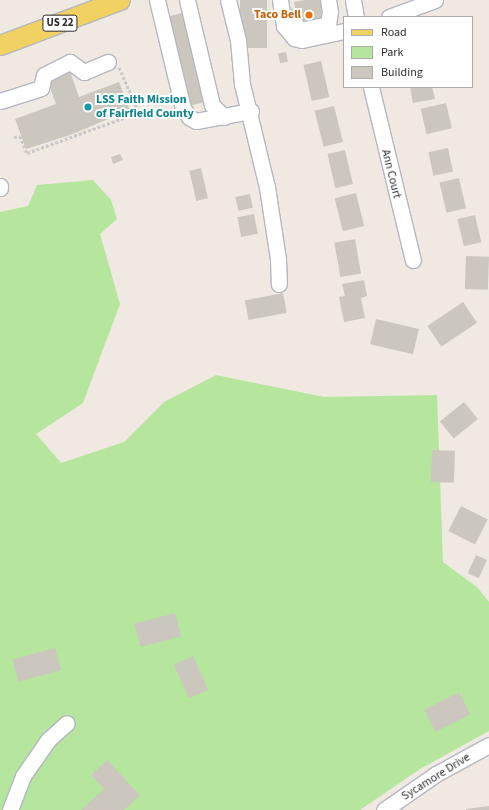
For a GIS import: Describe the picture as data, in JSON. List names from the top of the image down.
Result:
{
  "streets": {
    "main road": ["US 22"],
    "street": ["Ann Court", "Sycamore Drive"]
  },
  "places": ["Taco Bell", "LSS Faith Mission of Fairfield County"],
  "legend": ["Road", "Park", "Building"]
}
